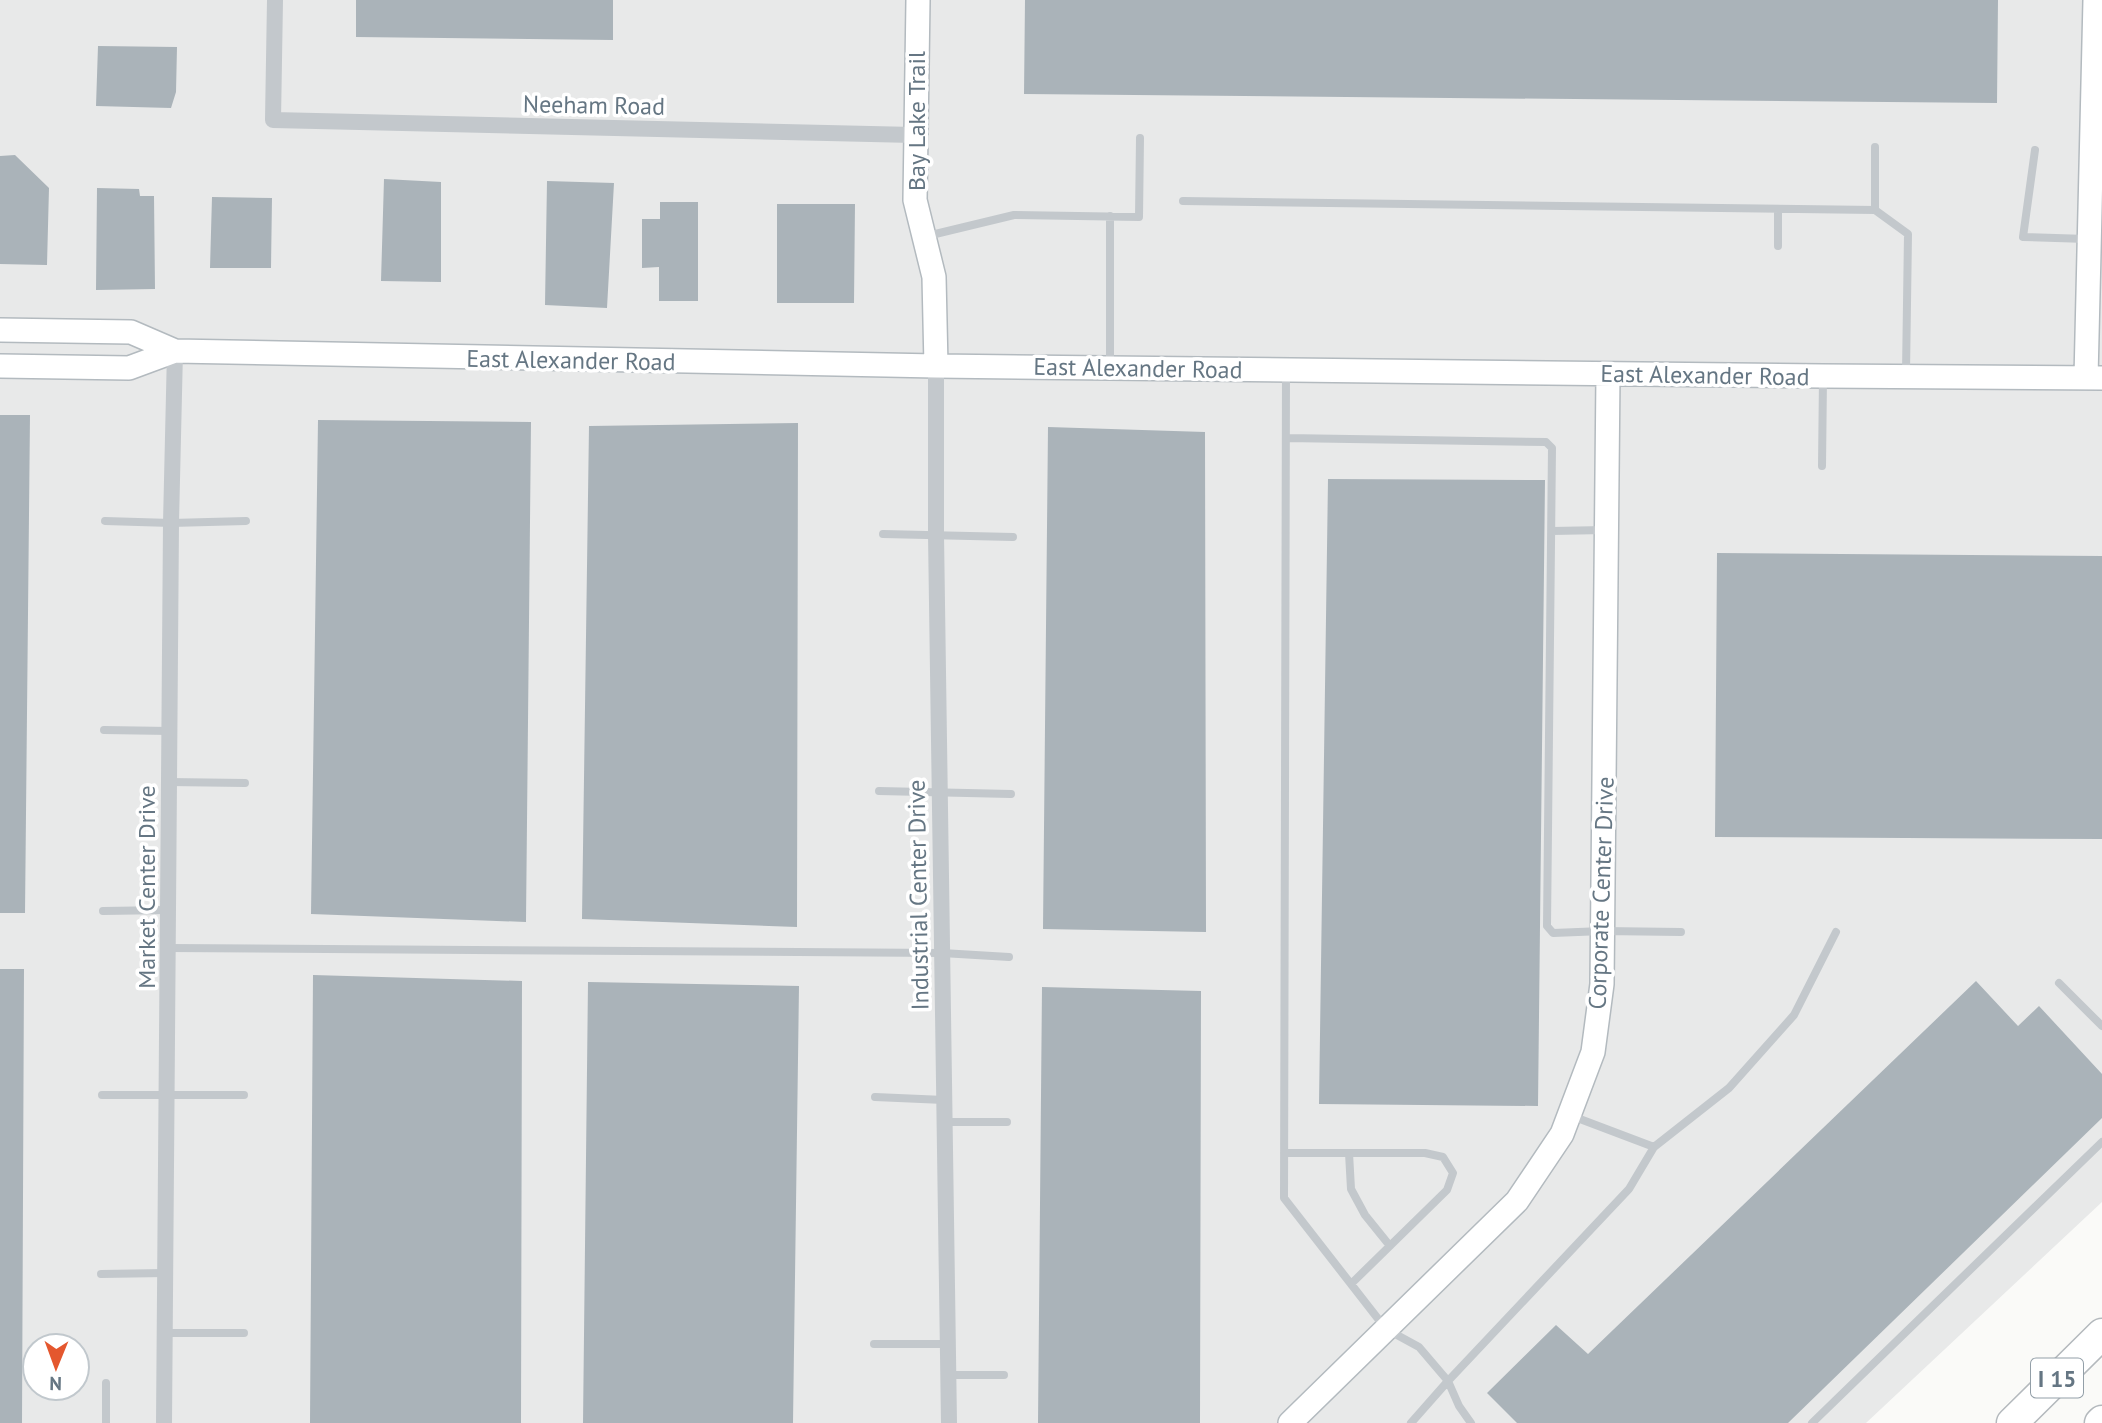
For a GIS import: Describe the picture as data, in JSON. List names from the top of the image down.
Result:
{
  "streets": {
    "highway": ["I 15"],
    "street": [
      "Neeham Road",
      "Bay Lake Trail",
      "East Alexander Road",
      "Market Center Drive",
      "Corporate Center Drive",
      "Industrial Center Drive"
    ]
  },
  "crossings": [
    ["Neeham Road", "Bay Lake Trail"],
    ["Bay Lake Trail", "East Alexander Road"],
    ["Bay Lake Trail", "Industrial Center Drive"],
    ["East Alexander Road", "Market Center Drive"],
    ["East Alexander Road", "Corporate Center Drive"],
    ["East Alexander Road", "Industrial Center Drive"]
  ],
  "north": "bottom"
}
